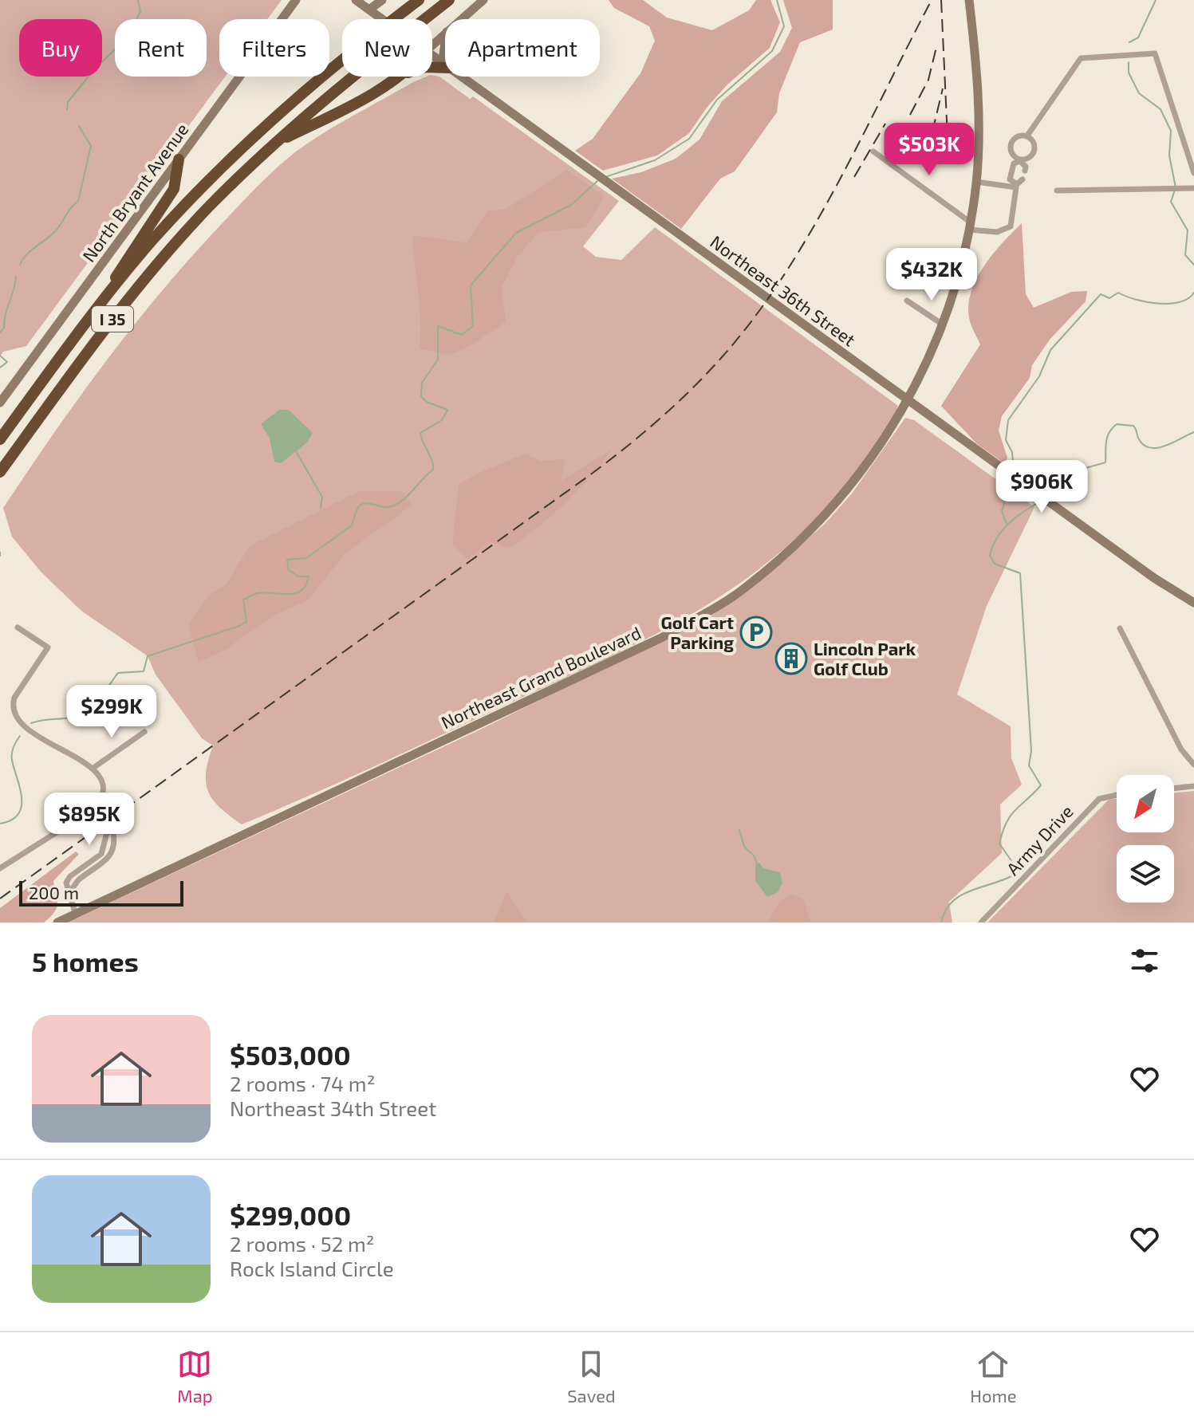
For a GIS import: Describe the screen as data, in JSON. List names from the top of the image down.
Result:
{
  "streets": {
    "highway": ["I 35"],
    "street": [
      "North Bryant Avenue",
      "Northeast 36th Street",
      "Northeast Grand Boulevard",
      "Army Drive"
    ]
  },
  "crossings": [
    ["Northeast 36th Street", "Northeast Grand Boulevard"]
  ],
  "places": {
    "parking": ["Golf Cart Parking"],
    "building": ["Lincoln Park Golf Club"]
  },
  "scale_bar": "200 m",
  "north": "bottom left",
  "page": {
    "chip": [
      "Buy",
      "Rent",
      "Filters",
      "New",
      "Apartment"
    ],
    "price": [
      "$503K",
      "$432K",
      "$906K",
      "$299K",
      "$895K"
    ],
    "scale": "200 m",
    "heading": "5 homes",
    "list": [
      {
        "name": "$503,000",
        "note": "2 rooms · 74 m² · Northeast 34th Street"
      },
      {
        "name": "$299,000",
        "note": "2 rooms · 52 m² · Rock Island Circle"
      }
    ],
    "tabs": ["Map", "Saved", "Home"]
  }
}
